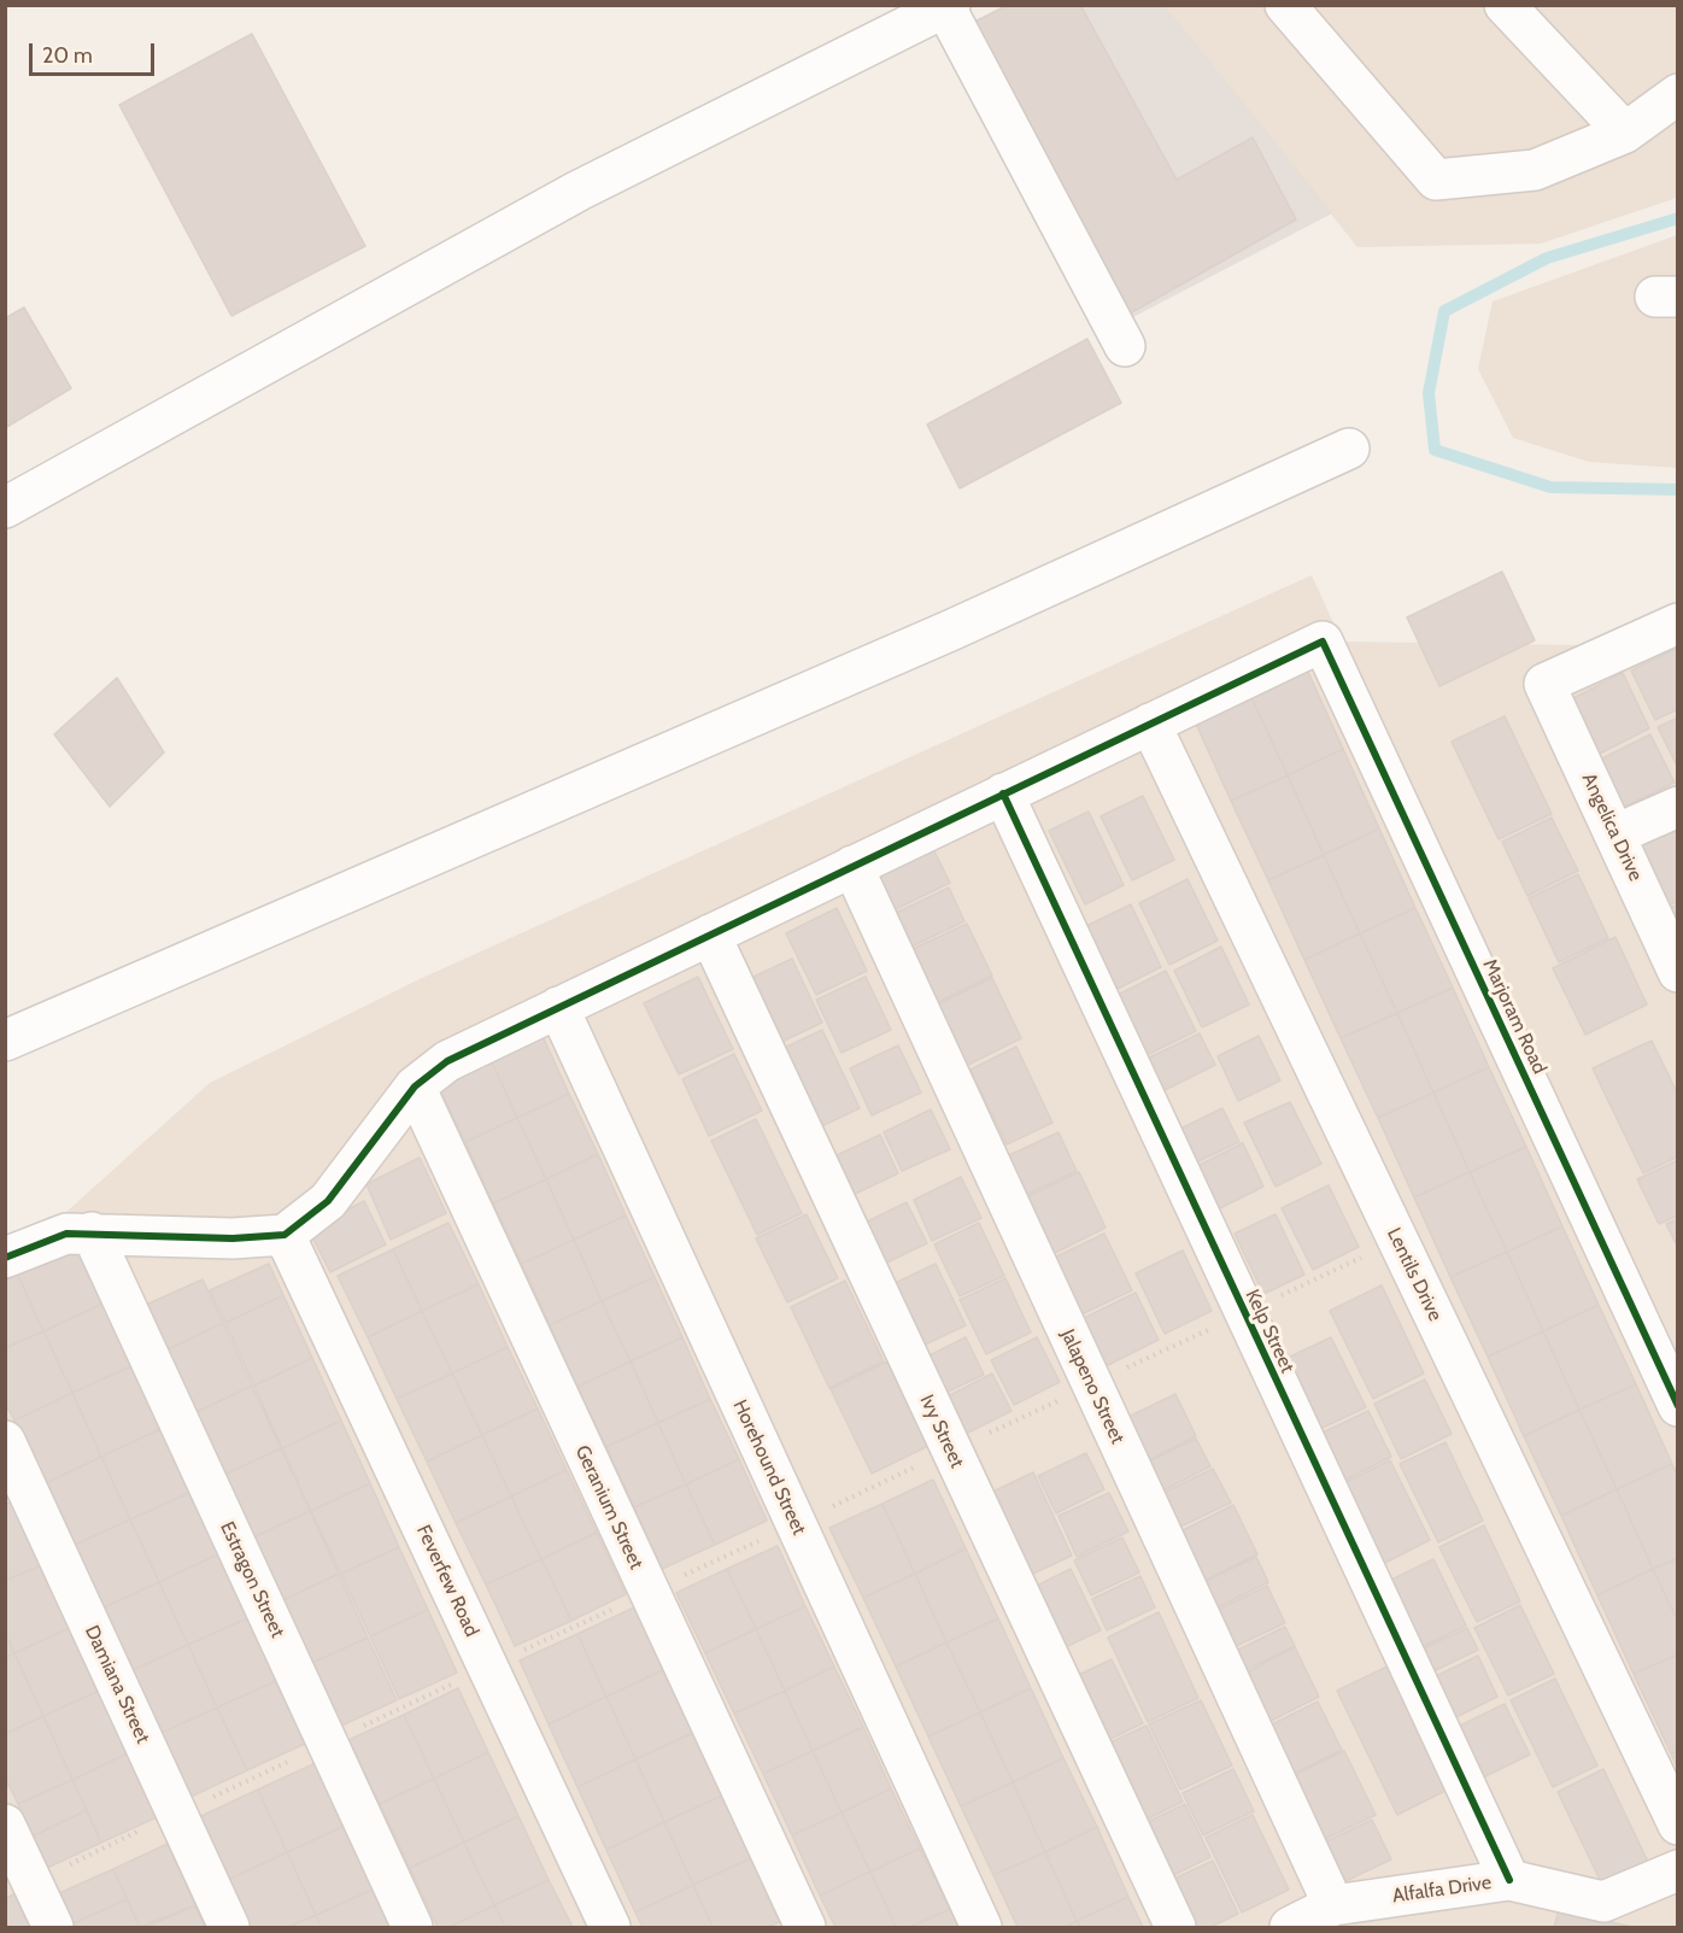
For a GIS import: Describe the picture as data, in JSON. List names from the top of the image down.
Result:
{
  "streets": {
    "street": [
      "Angelica Drive",
      "Marjoram Road",
      "Lentils Drive",
      "Kelp Street",
      "Jalapeno Street",
      "Ivy Street",
      "Horehound Street",
      "Geranium Street",
      "Estragon Street",
      "Feverfew Road",
      "Damiana Street",
      "Alfalfa Drive"
    ]
  },
  "crossings": [
    ["Marjoram Road", "Lentils Drive"],
    ["Kelp Street", "Alfalfa Drive"],
    ["Jalapeno Street", "Alfalfa Drive"]
  ],
  "scale_bar": "20 m"
}
